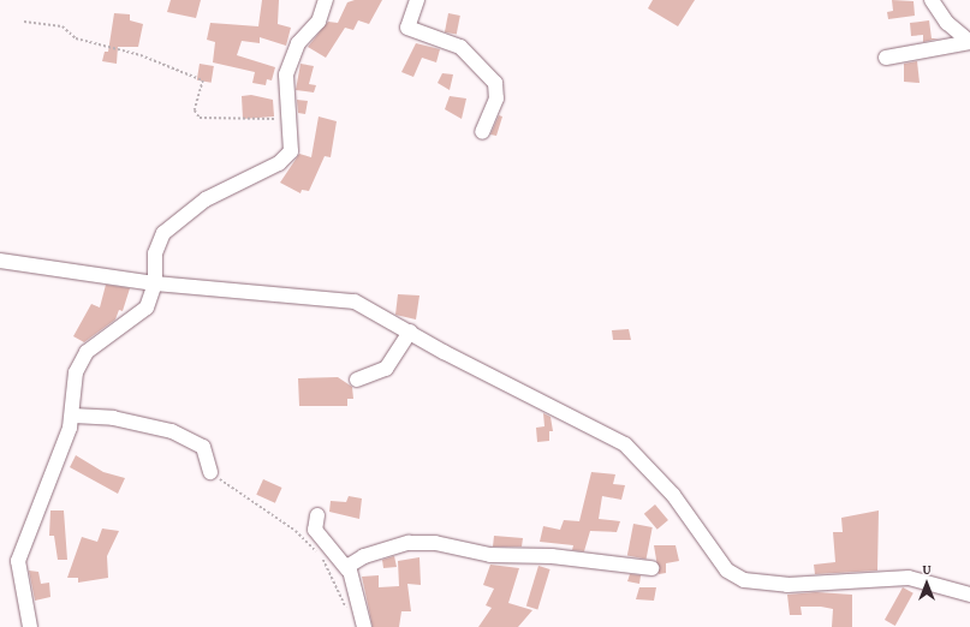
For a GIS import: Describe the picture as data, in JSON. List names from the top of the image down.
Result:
{
  "north": "top"
}
